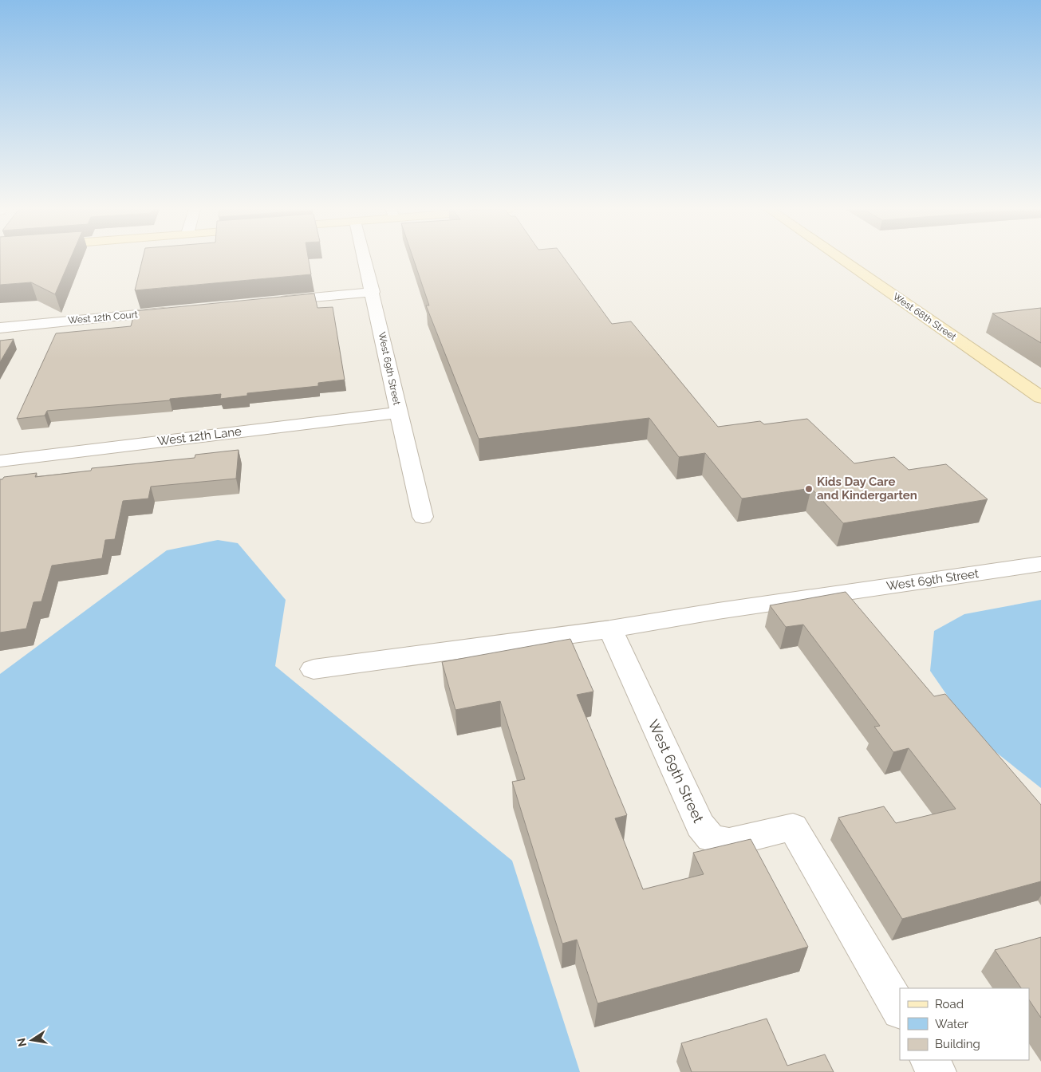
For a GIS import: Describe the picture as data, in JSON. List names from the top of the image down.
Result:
{
  "streets": {
    "main road": ["West 68th Street"],
    "street": ["West 12th Court", "West 69th Street", "West 12th Lane"]
  },
  "crossings": [
    ["West 69th Street", "West 12th Lane"]
  ],
  "places": ["Kids Day Care and Kindergarten"],
  "legend": ["Road", "Water", "Building"],
  "north": "left"
}
